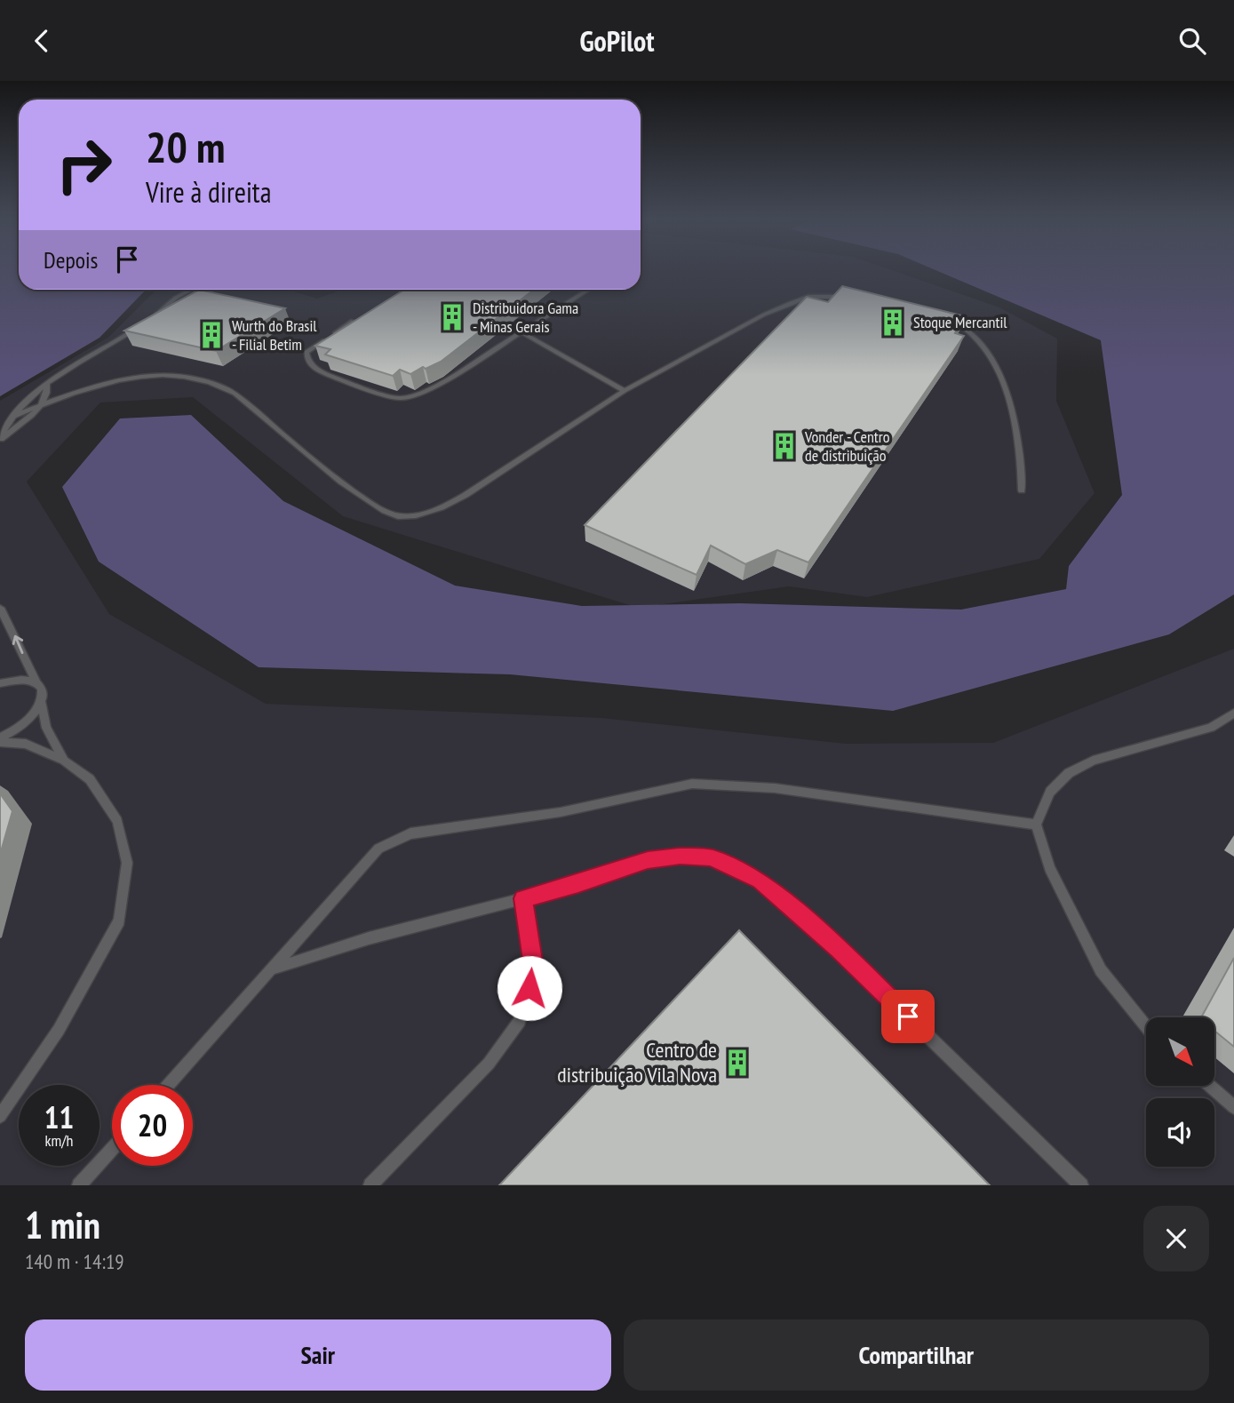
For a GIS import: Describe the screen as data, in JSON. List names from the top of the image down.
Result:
{
  "places": {
    "building": [
      "Distribuidora Gama - Minas Gerais",
      "Stoque Mercantil",
      "Wurth do Brasil - Filial Betim",
      "Vonder - Centro de distribuição",
      "Centro de distribuição Vila Nova"
    ]
  },
  "north": "bottom right",
  "page": {
    "header": "GoPilot",
    "turn": ["20 m", "Vire à direita"],
    "then": "Depois",
    "speed": "11 km/h",
    "limit": "20",
    "heading": ["1 min", "140 m · 14:19"],
    "buttons": ["Sair", "Compartilhar"]
  }
}
